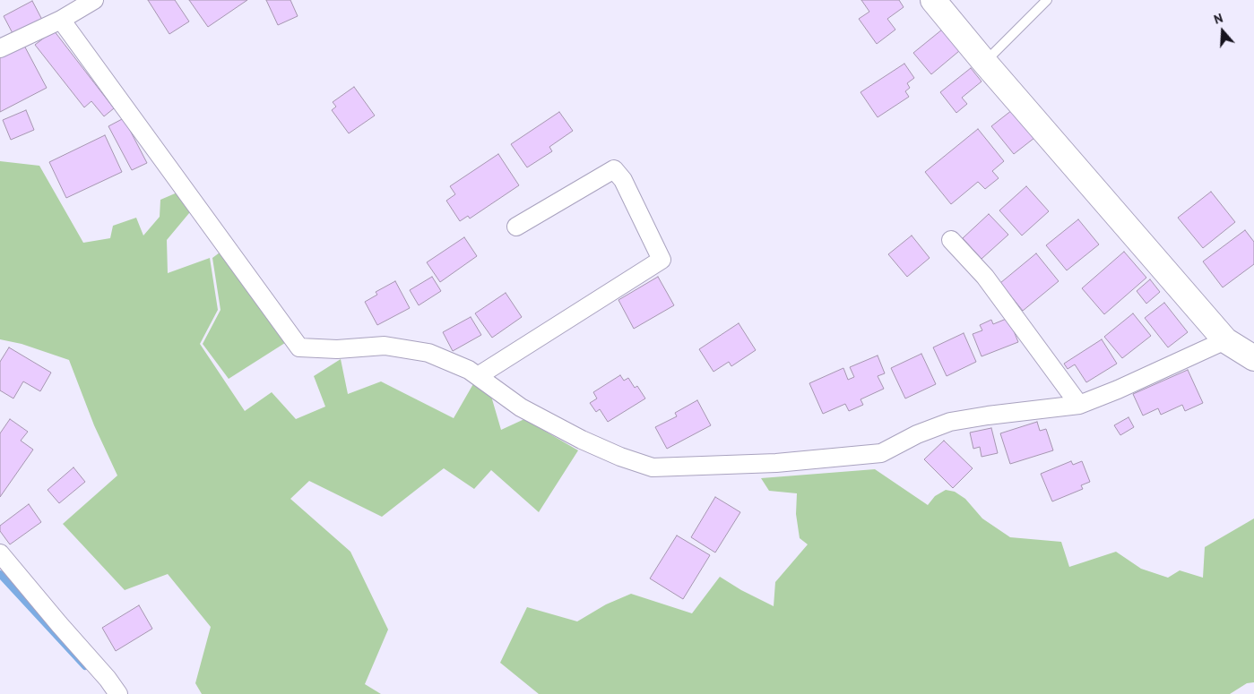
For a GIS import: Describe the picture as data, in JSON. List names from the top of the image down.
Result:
{
  "north": "top"
}
